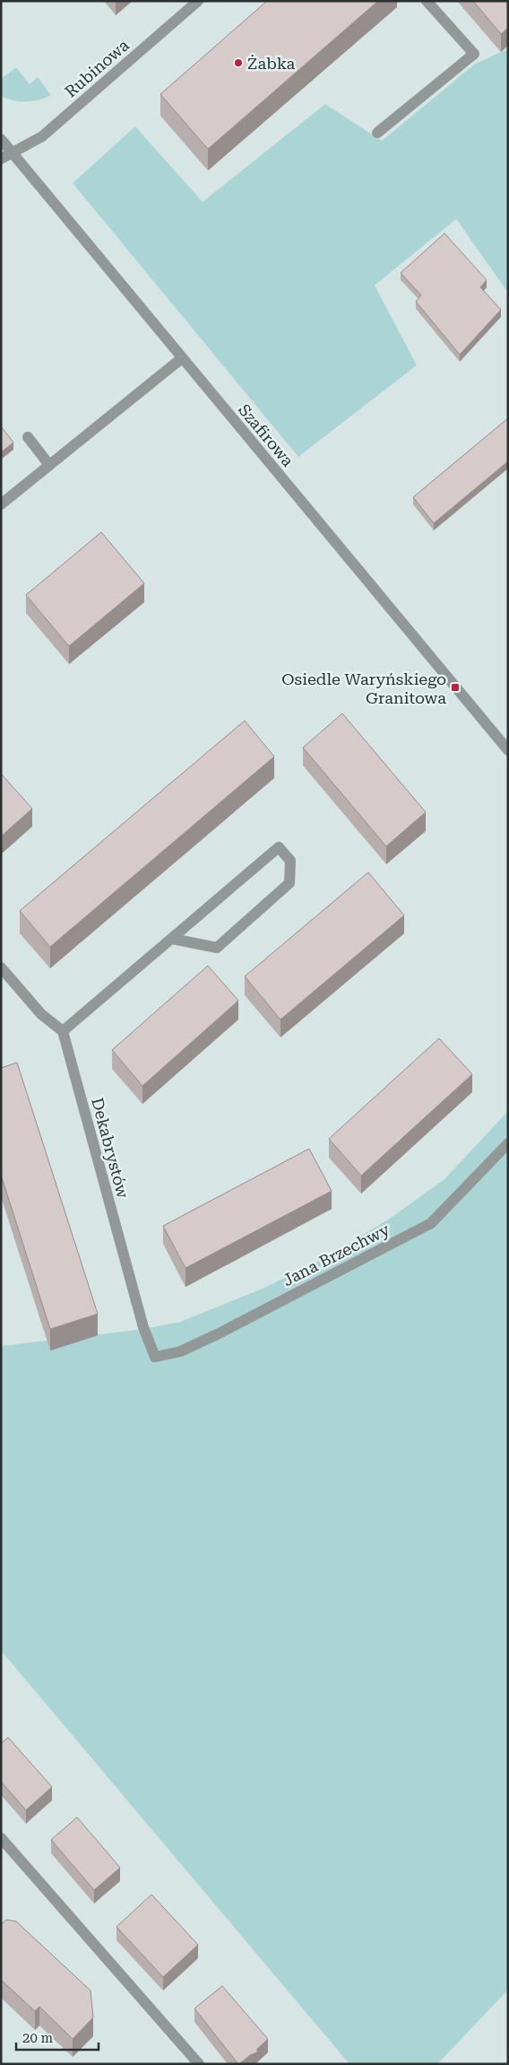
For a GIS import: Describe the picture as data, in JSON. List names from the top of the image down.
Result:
{
  "streets": {
    "street": [
      "Rubinowa",
      "Szafirowa",
      "Dekabrystów",
      "Jana Brzechwy"
    ]
  },
  "crossings": [
    ["Rubinowa", "Szafirowa"],
    ["Dekabrystów", "Jana Brzechwy"]
  ],
  "places": {
    "other": ["Żabka"],
    "transit": ["Osiedle Waryńskiego Granitowa"]
  },
  "scale_bar": "20 m"
}
